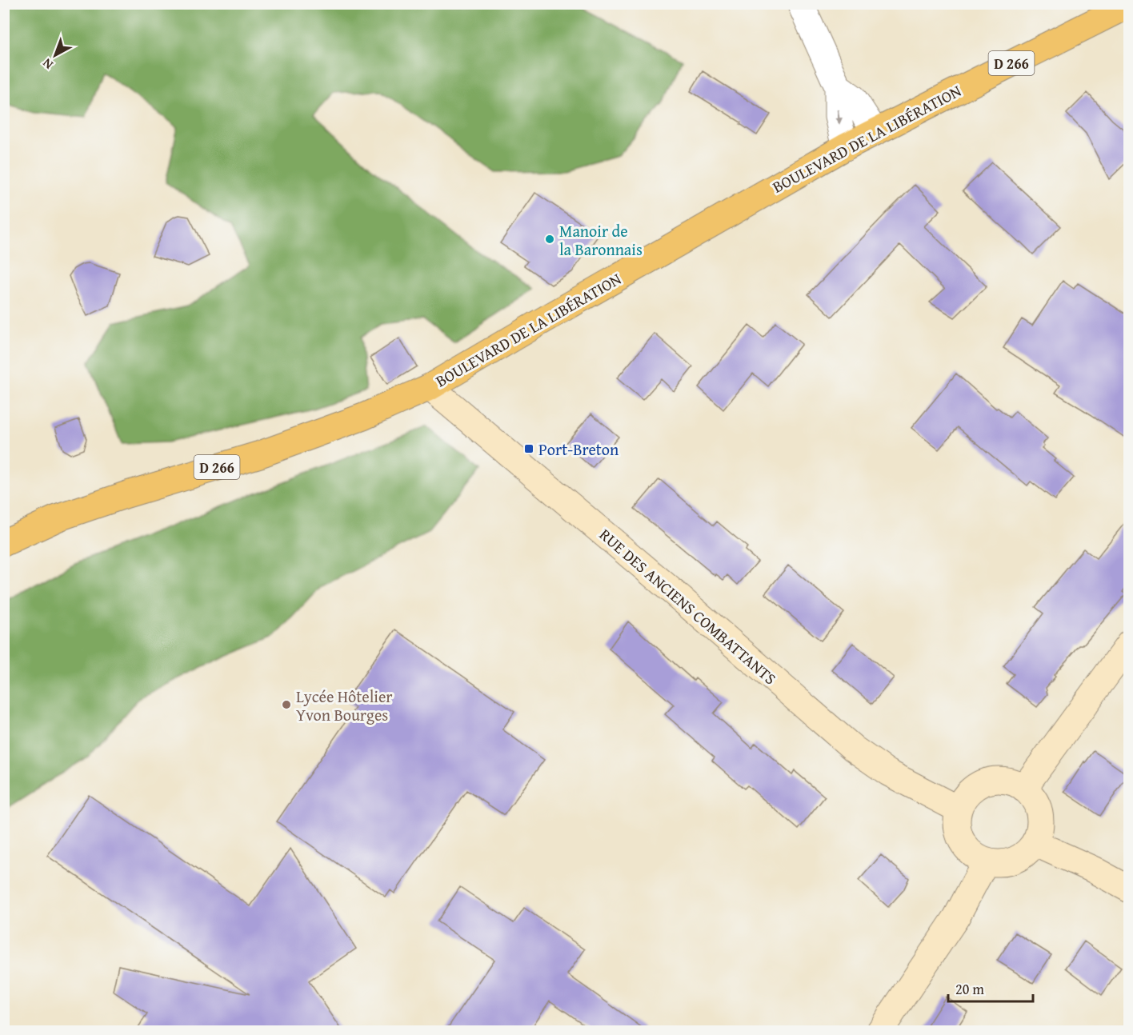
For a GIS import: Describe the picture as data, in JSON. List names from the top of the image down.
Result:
{
  "streets": {
    "main road": ["D 266", "BOULEVARD DE LA LIBÉRATION", "RUE DES ANCIENS COMBATTANTS"]
  },
  "crossings": [
    ["BOULEVARD DE LA LIBÉRATION", "RUE DES ANCIENS COMBATTANTS"]
  ],
  "places": {
    "other": ["Manoir de la Baronnais", "Lycée Hôtelier Yvon Bourges"],
    "transit": ["Port-Breton"]
  },
  "scale_bar": "20 m",
  "north": "bottom left"
}
